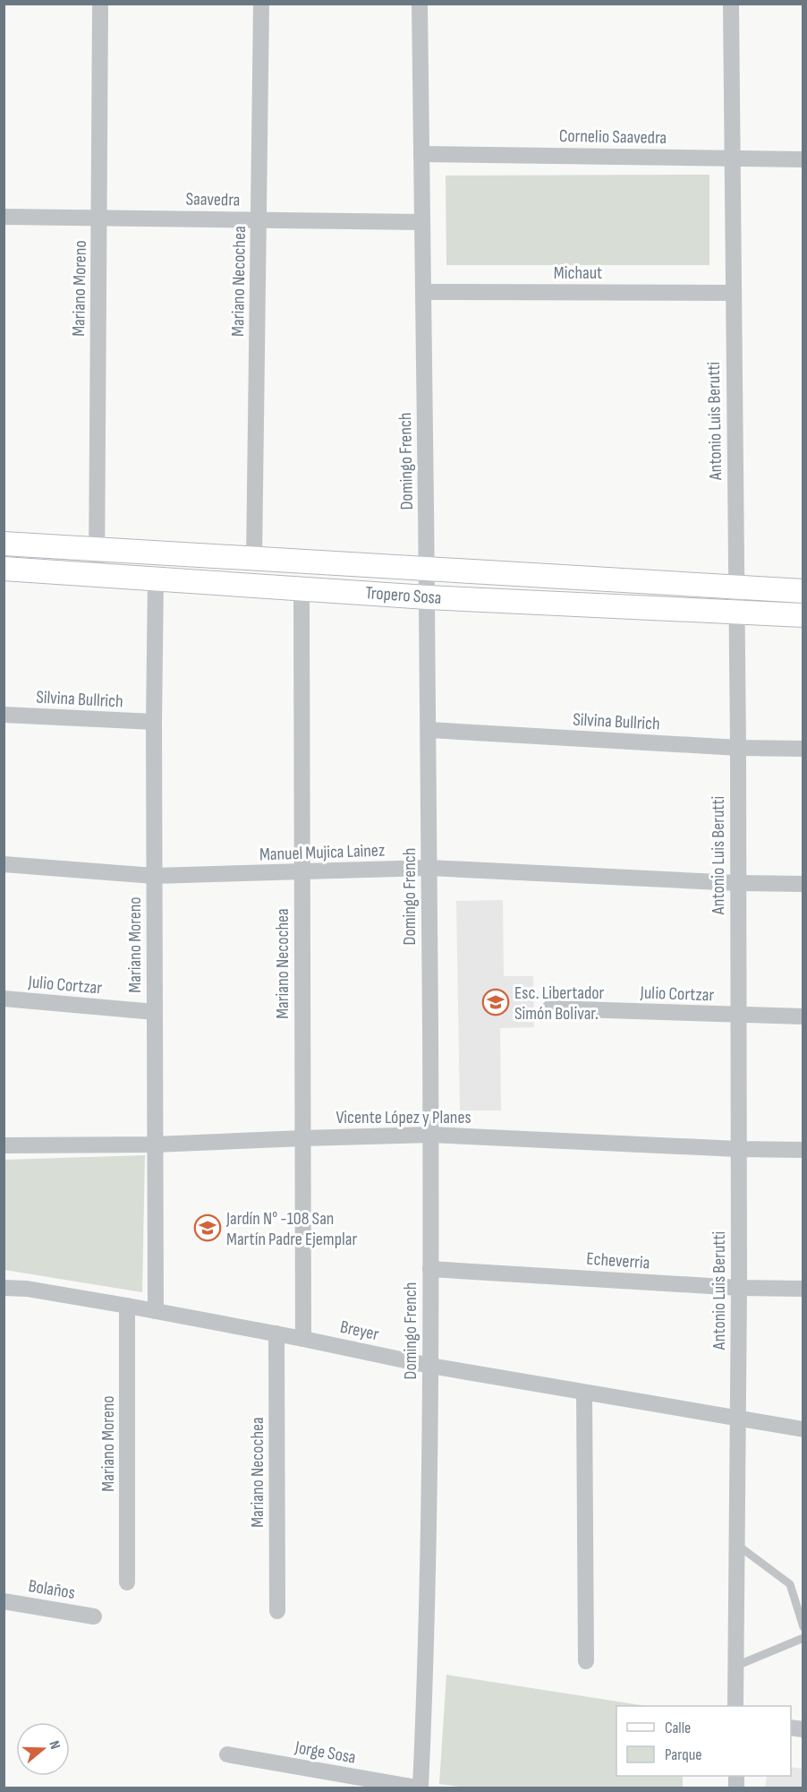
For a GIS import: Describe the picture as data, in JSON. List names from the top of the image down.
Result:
{
  "streets": {
    "street": [
      "Cornelio Saavedra",
      "Saavedra",
      "Michaut",
      "Mariano Necochea",
      "Mariano Moreno",
      "Antonio Luis Berutti",
      "Domingo French",
      "Tropero Sosa",
      "Silvina Bullrich",
      "Manuel Mujica Lainez",
      "Julio Cortzar",
      "Vicente López y Planes",
      "Echeverria",
      "Breyer",
      "Bolaños",
      "Jorge Sosa"
    ]
  },
  "crossings": [
    ["Cornelio Saavedra", "Antonio Luis Berutti"],
    ["Cornelio Saavedra", "Domingo French"],
    ["Saavedra", "Mariano Necochea"],
    ["Saavedra", "Mariano Moreno"],
    ["Saavedra", "Domingo French"],
    ["Michaut", "Antonio Luis Berutti"],
    ["Michaut", "Domingo French"],
    ["Mariano Necochea", "Tropero Sosa"],
    ["Mariano Necochea", "Manuel Mujica Lainez"],
    ["Mariano Necochea", "Vicente López y Planes"],
    ["Mariano Necochea", "Breyer"],
    ["Mariano Moreno", "Tropero Sosa"],
    ["Mariano Moreno", "Silvina Bullrich"],
    ["Mariano Moreno", "Manuel Mujica Lainez"],
    ["Mariano Moreno", "Julio Cortzar"],
    ["Mariano Moreno", "Vicente López y Planes"],
    ["Mariano Moreno", "Breyer"],
    ["Antonio Luis Berutti", "Tropero Sosa"],
    ["Antonio Luis Berutti", "Silvina Bullrich"],
    ["Antonio Luis Berutti", "Manuel Mujica Lainez"],
    ["Antonio Luis Berutti", "Julio Cortzar"],
    ["Antonio Luis Berutti", "Vicente López y Planes"],
    ["Antonio Luis Berutti", "Echeverria"],
    ["Antonio Luis Berutti", "Breyer"],
    ["Domingo French", "Tropero Sosa"],
    ["Domingo French", "Silvina Bullrich"],
    ["Domingo French", "Manuel Mujica Lainez"],
    ["Domingo French", "Vicente López y Planes"],
    ["Domingo French", "Echeverria"],
    ["Domingo French", "Breyer"],
    ["Domingo French", "Jorge Sosa"]
  ],
  "places": {
    "school or university": ["Esc. Libertador Simón Bolivar.", "Jardín N° -108 San Martín Padre Ejemplar"]
  },
  "legend": ["Calle", "Parque"],
  "north": "right"
}
